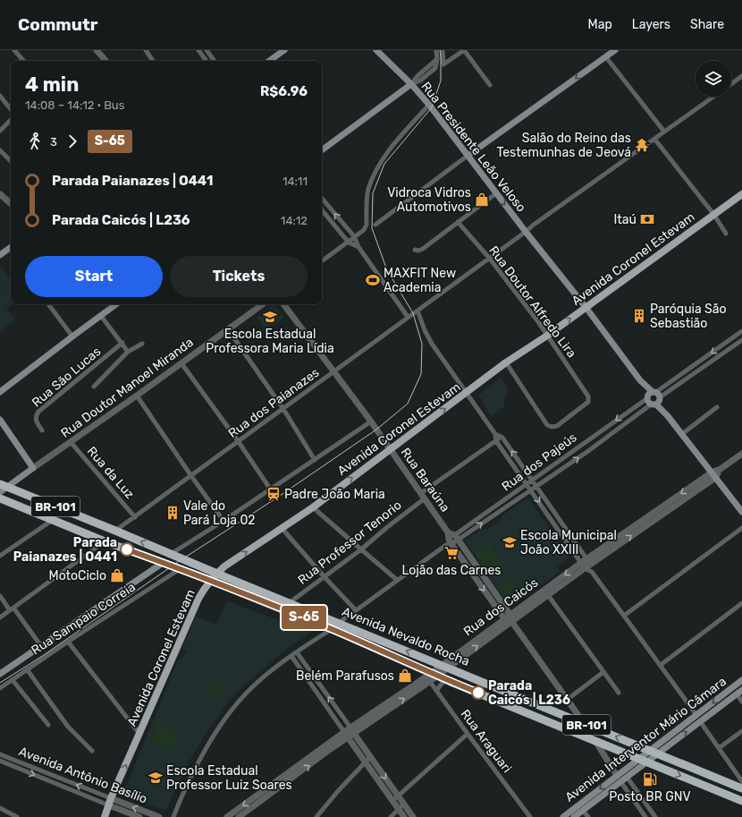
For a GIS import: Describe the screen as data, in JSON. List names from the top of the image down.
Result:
{
  "streets": {
    "highway": ["BR-101", "Avenida Nevaldo Rocha"],
    "main road": [
      "Rua Presidente Leão Veloso",
      "Avenida Coronel Estevam",
      "Rua Doutor Manoel Miranda",
      "Rua Sampaio Correia",
      "Avenida Interventor Mário Câmara"
    ],
    "street": [
      "Rua Doutor Alfredo Lira",
      "Rua São Lucas",
      "Rua dos Paianazes",
      "Rua dos Pajeús",
      "Rua da Luz",
      "Rua Baraúna",
      "Rua Professor Tenorio",
      "Rua dos Caicós",
      "Rua Araguari",
      "Avenida Antônio Basílio"
    ]
  },
  "crossings": [
    ["Rua Presidente Leão Veloso", "Avenida Coronel Estevam"],
    ["Rua Presidente Leão Veloso", "Rua dos Paianazes"],
    ["Rua Presidente Leão Veloso", "Rua dos Pajeús"],
    ["Rua Presidente Leão Veloso", "Rua dos Caicós"],
    ["Avenida Coronel Estevam", "Rua Doutor Alfredo Lira"],
    ["Avenida Coronel Estevam", "Rua Baraúna"],
    ["Avenida Coronel Estevam", "Avenida Nevaldo Rocha"],
    ["Avenida Coronel Estevam", "Avenida Antônio Basílio"],
    ["Rua Doutor Alfredo Lira", "Rua dos Paianazes"],
    ["Rua Doutor Manoel Miranda", "Rua da Luz"],
    ["Rua Doutor Manoel Miranda", "Avenida Nevaldo Rocha"],
    ["Rua dos Paianazes", "Rua da Luz"],
    ["Rua dos Paianazes", "Rua Baraúna"],
    ["Rua dos Paianazes", "Avenida Nevaldo Rocha"],
    ["Rua dos Pajeús", "Rua Baraúna"],
    ["Rua dos Pajeús", "Avenida Nevaldo Rocha"],
    ["Rua Baraúna", "Rua Professor Tenorio"],
    ["Rua Baraúna", "Rua dos Caicós"],
    ["Rua Baraúna", "Avenida Nevaldo Rocha"],
    ["Rua Professor Tenorio", "Avenida Nevaldo Rocha"],
    ["Rua dos Caicós", "Avenida Nevaldo Rocha"],
    ["Rua dos Caicós", "Rua Araguari"],
    ["Rua Sampaio Correia", "Avenida Nevaldo Rocha"],
    ["Avenida Nevaldo Rocha", "Avenida Interventor Mário Câmara"],
    ["Avenida Nevaldo Rocha", "Rua Araguari"]
  ],
  "one_way": ["Avenida Coronel Estevam"],
  "places": {
    "temple": ["Salão do Reino das Testemunhas de Jeová"],
    "shop": ["Vidroca Vidros Automotivos", "MotoCiclo", "Belém Parafusos"],
    "bank": ["Itaú"],
    "sports": ["MAXFIT New Academia"],
    "building": ["Paróquia São Sebastião", "Vale do Pará Loja 02"],
    "school or university": ["Escola Estadual Professora Maria Lídia", "Escola Municipal João XXIII", "Escola Estadual Professor Luiz Soares"],
    "station": ["Padre João Maria"],
    "other": ["Parada Paianazes | O441", "Parada Caicós | L236"],
    "supermarket": ["Lojão das Carnes"],
    "fuel station": ["Posto BR GNV"]
  },
  "lines": ["bus line S-65"],
  "page": {
    "header": "Commutr",
    "nav": ["Map", "Layers", "Share"],
    "on_map": "S-65",
    "heading": ["4 min", "14:08 – 14:12 · Bus", "R$6.96"],
    "legs": ["3", "S-65"],
    "list": [
      {
        "name": "Parada Paianazes | O441",
        "value": "14:11"
      },
      {
        "name": "Parada Caicós | L236",
        "value": "14:12"
      }
    ],
    "buttons": ["Start", "Tickets"]
  }
}
